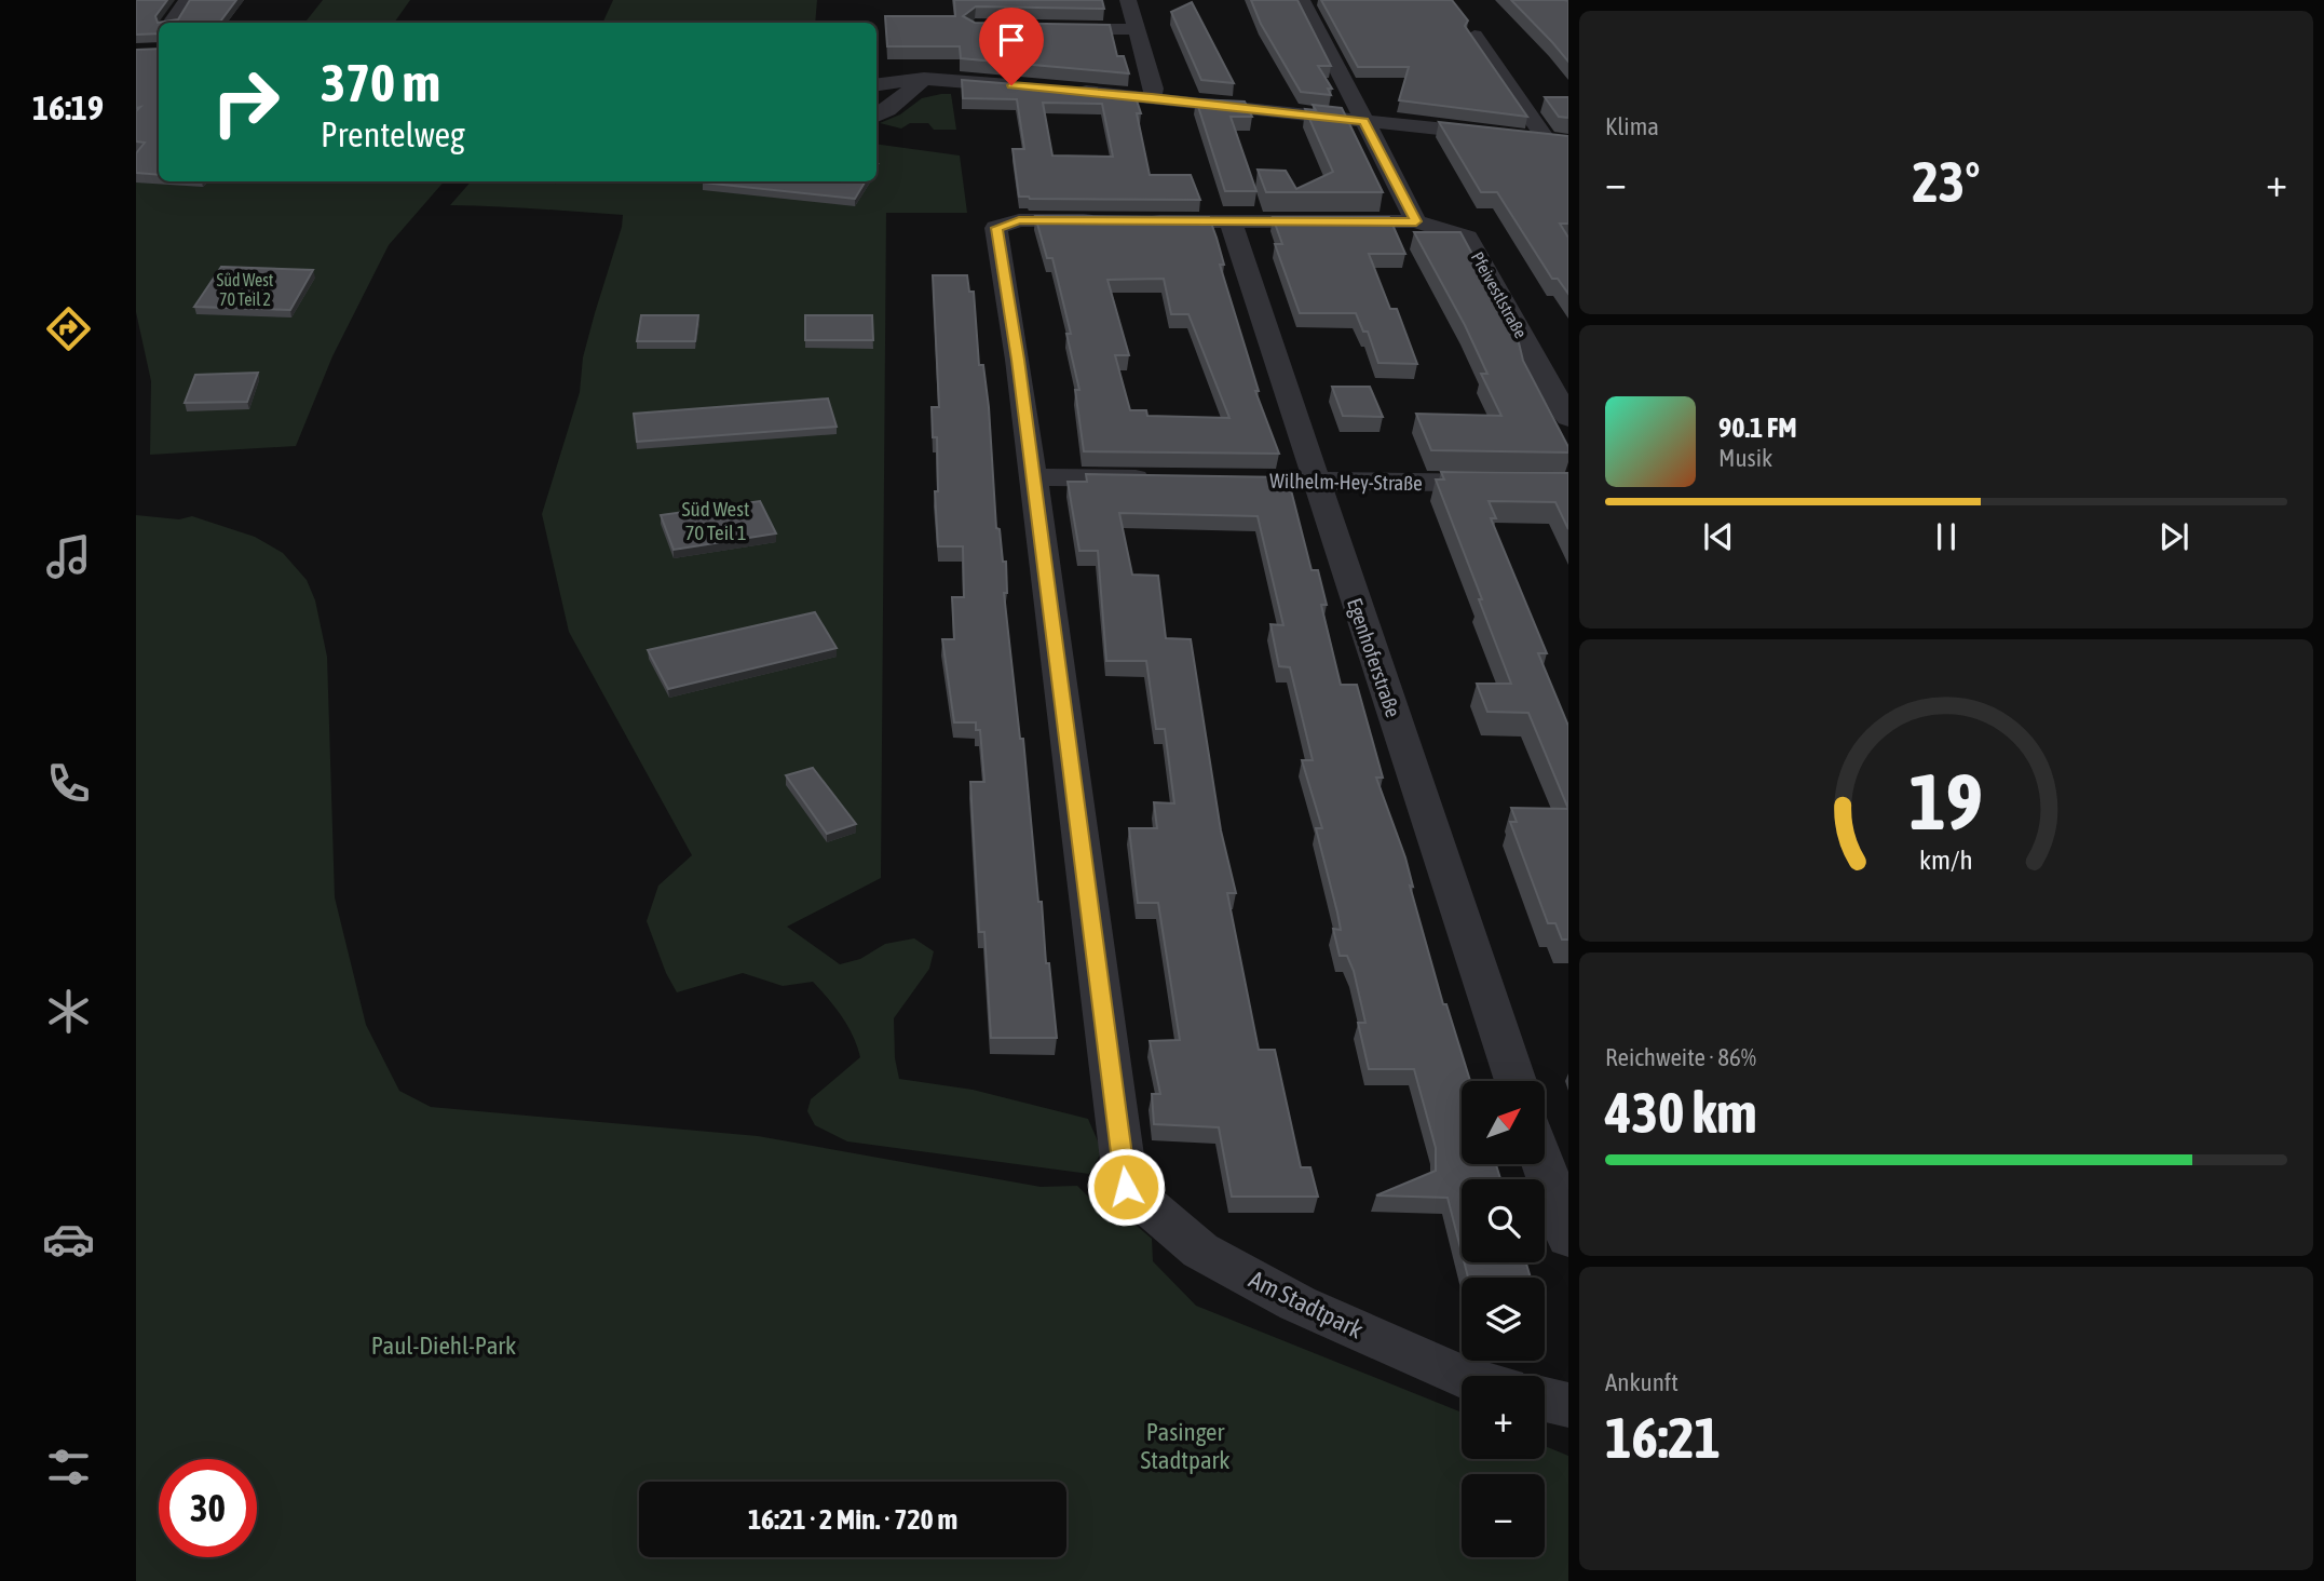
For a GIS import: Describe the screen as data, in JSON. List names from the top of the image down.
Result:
{
  "streets": {
    "street": [
      "Pfeivestlstraße",
      "Wilhelm-Hey-Straße",
      "Egenhoferstraße",
      "Am Stadtpark"
    ]
  },
  "crossings": [
    ["Pfeivestlstraße", "Egenhoferstraße"],
    ["Wilhelm-Hey-Straße", "Egenhoferstraße"]
  ],
  "parks": [
    "Süd West 70 Teil 2",
    "Süd West 70 Teil 1",
    "Paul-Diehl-Park",
    "Pasinger Stadtpark"
  ],
  "north": "top right",
  "page": {
    "tabs": "16:19",
    "tile": [
      "Klima",
      ["Reichweite · 86%", "430 km"],
      ["Ankunft", "16:21"]
    ],
    "turn": ["370 m", "Prentelweg"],
    "heat": ["−", "23°", "+"],
    "song": ["90.1 FM", "Musik"],
    "map_buttons": ["+", "−"],
    "limit": "30",
    "trip": "16:21 · 2 Min. · 720 m",
    "gauge": ["19", "km/h"]
  }
}
